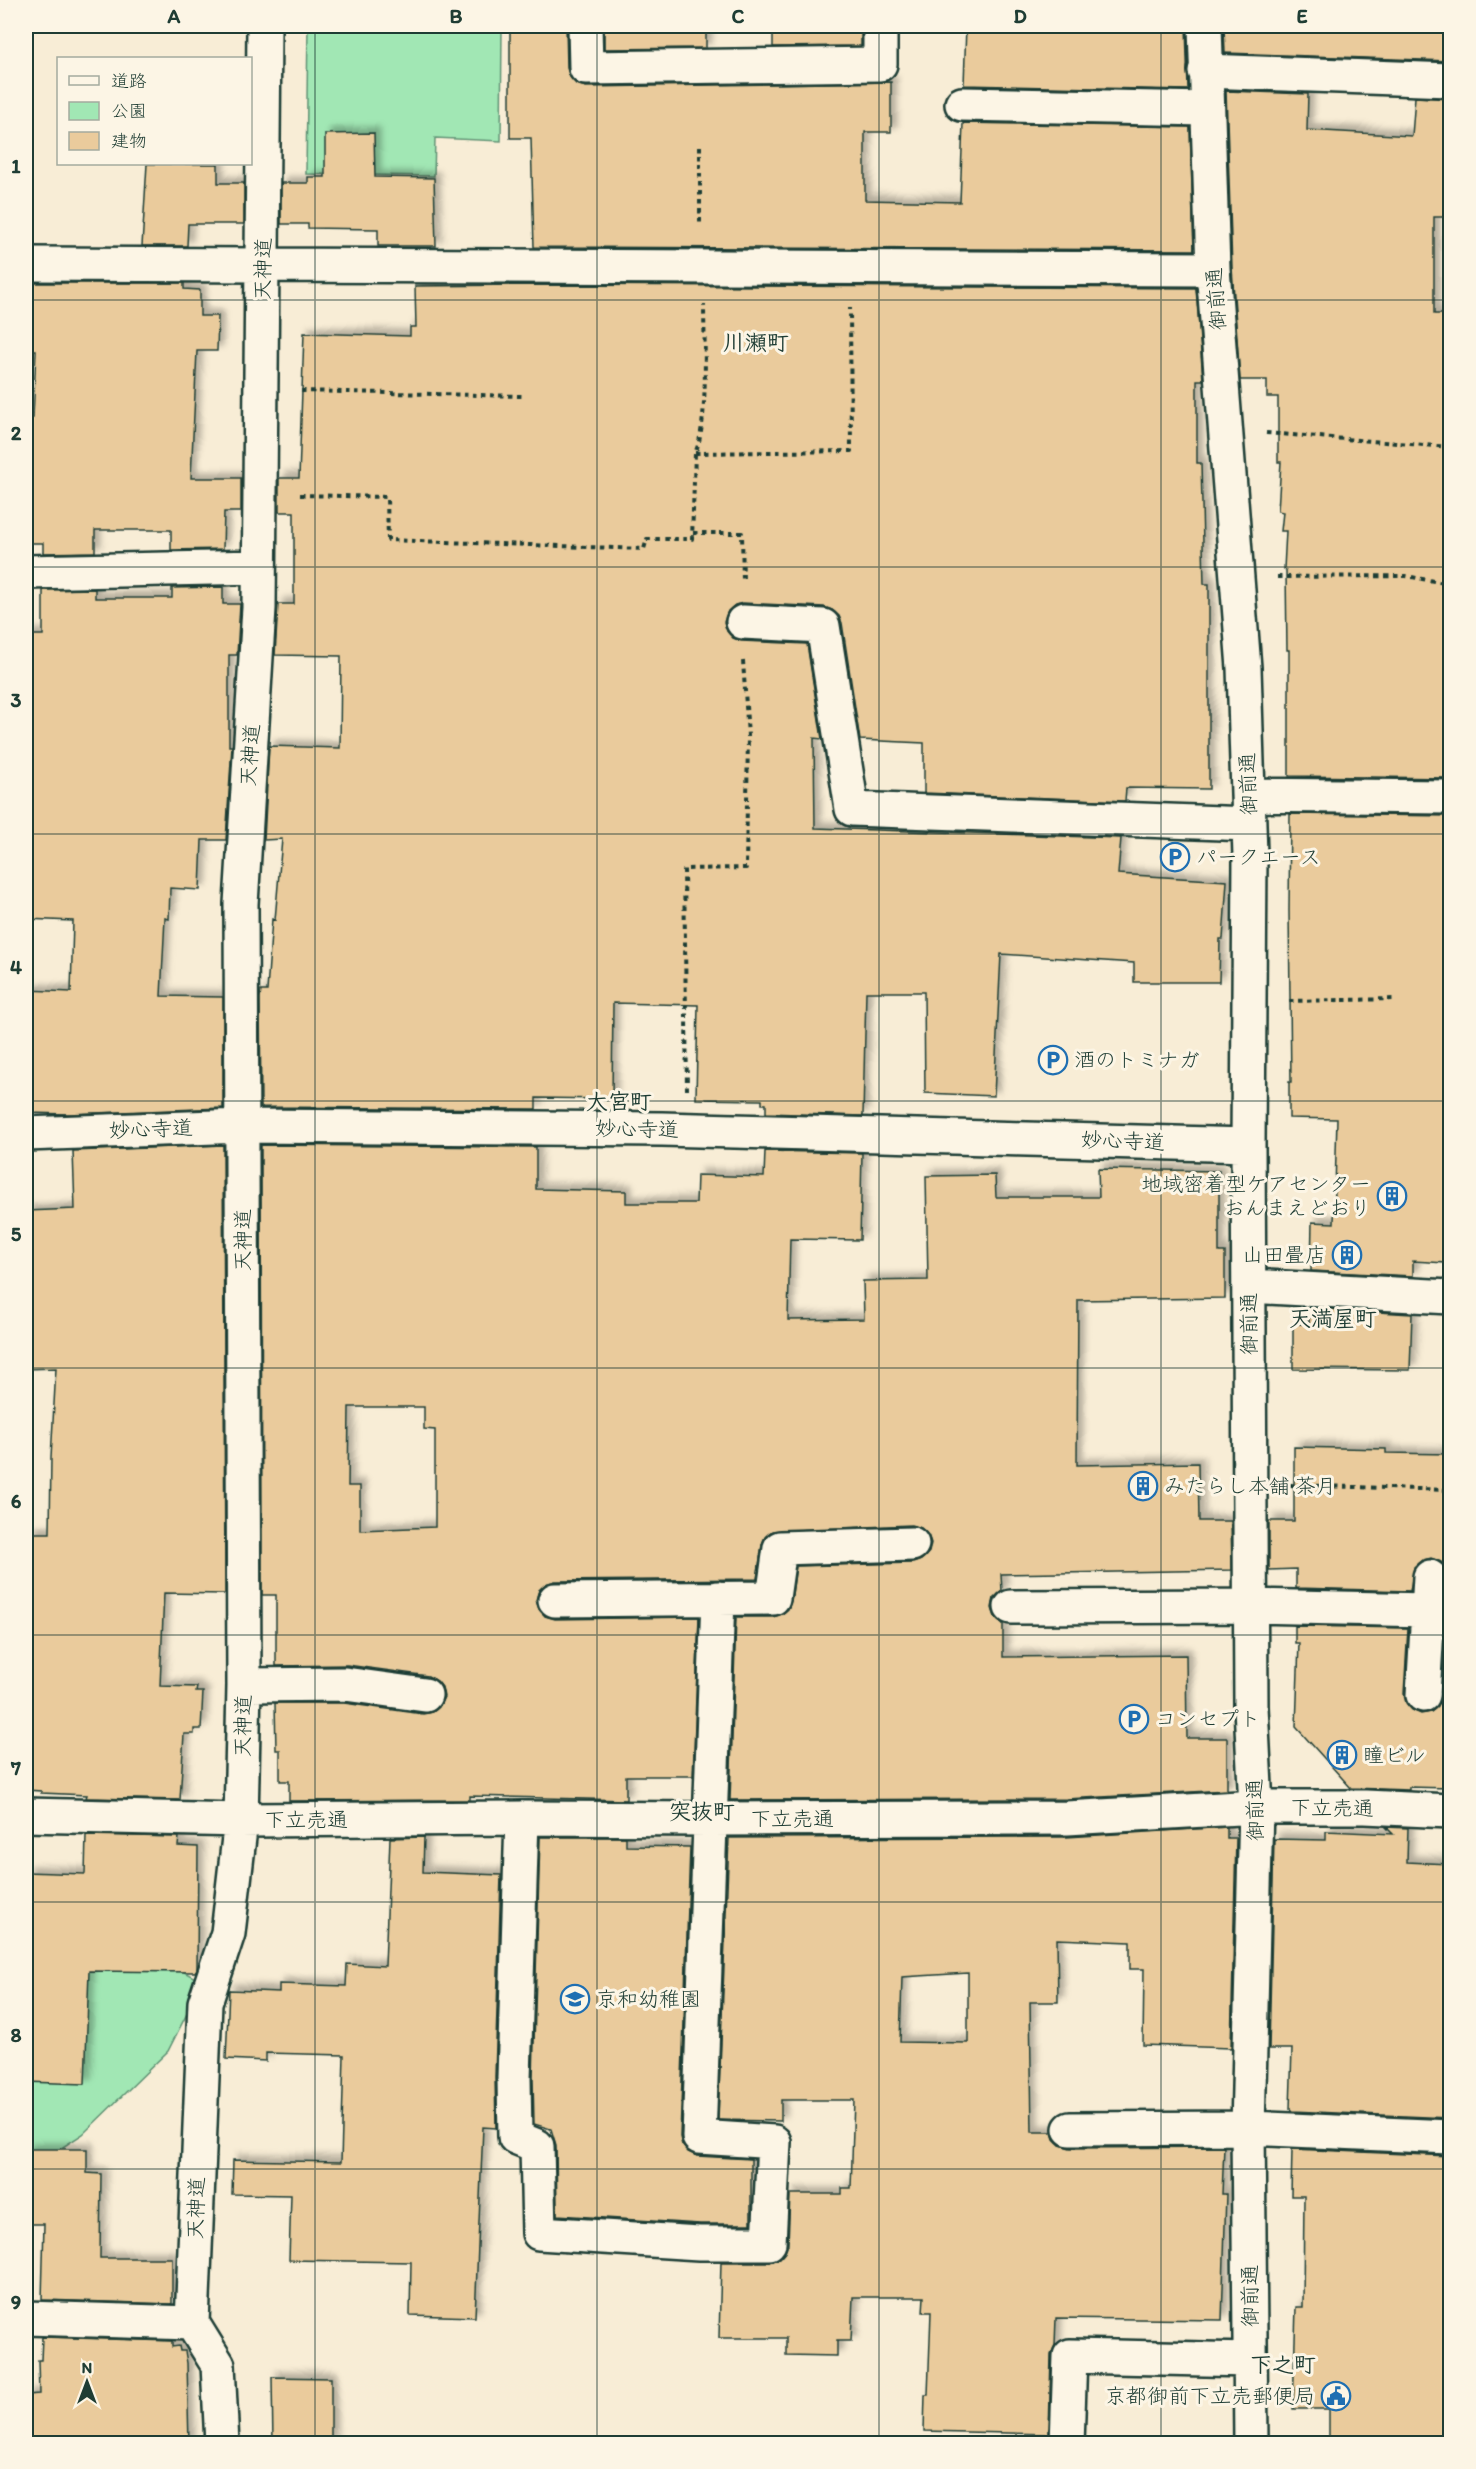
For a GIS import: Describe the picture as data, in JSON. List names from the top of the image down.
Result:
{
  "streets": {
    "street": [
      "天神道",
      "御前通",
      "妙心寺道",
      "下立売通"
    ]
  },
  "crossings": [
    ["天神道", "妙心寺道"],
    ["天神道", "下立売通"],
    ["御前通", "妙心寺道"],
    ["御前通", "下立売通"]
  ],
  "districts": [
    "川瀬町",
    "大宮町",
    "天満屋町",
    "突抜町",
    "下之町"
  ],
  "places": {
    "parking": ["パークエース", "酒のトミナガ", "コンセプト"],
    "building": [
      "地域密着型ケアセンター おんまえどおり",
      "山田畳店",
      "みたらし本舗 茶月",
      "瞳ビル"
    ],
    "school or university": ["京和幼稚園"],
    "public building": ["京都御前下立売郵便局"]
  },
  "legend": ["道路", "公園", "建物"],
  "north": "top",
  "grid": {
    "columns": [
      "A",
      "B",
      "C",
      "D",
      "E"
    ],
    "rows": [
      "1",
      "2",
      "3",
      "4",
      "5",
      "6",
      "7",
      "8",
      "9"
    ]
  }
}
